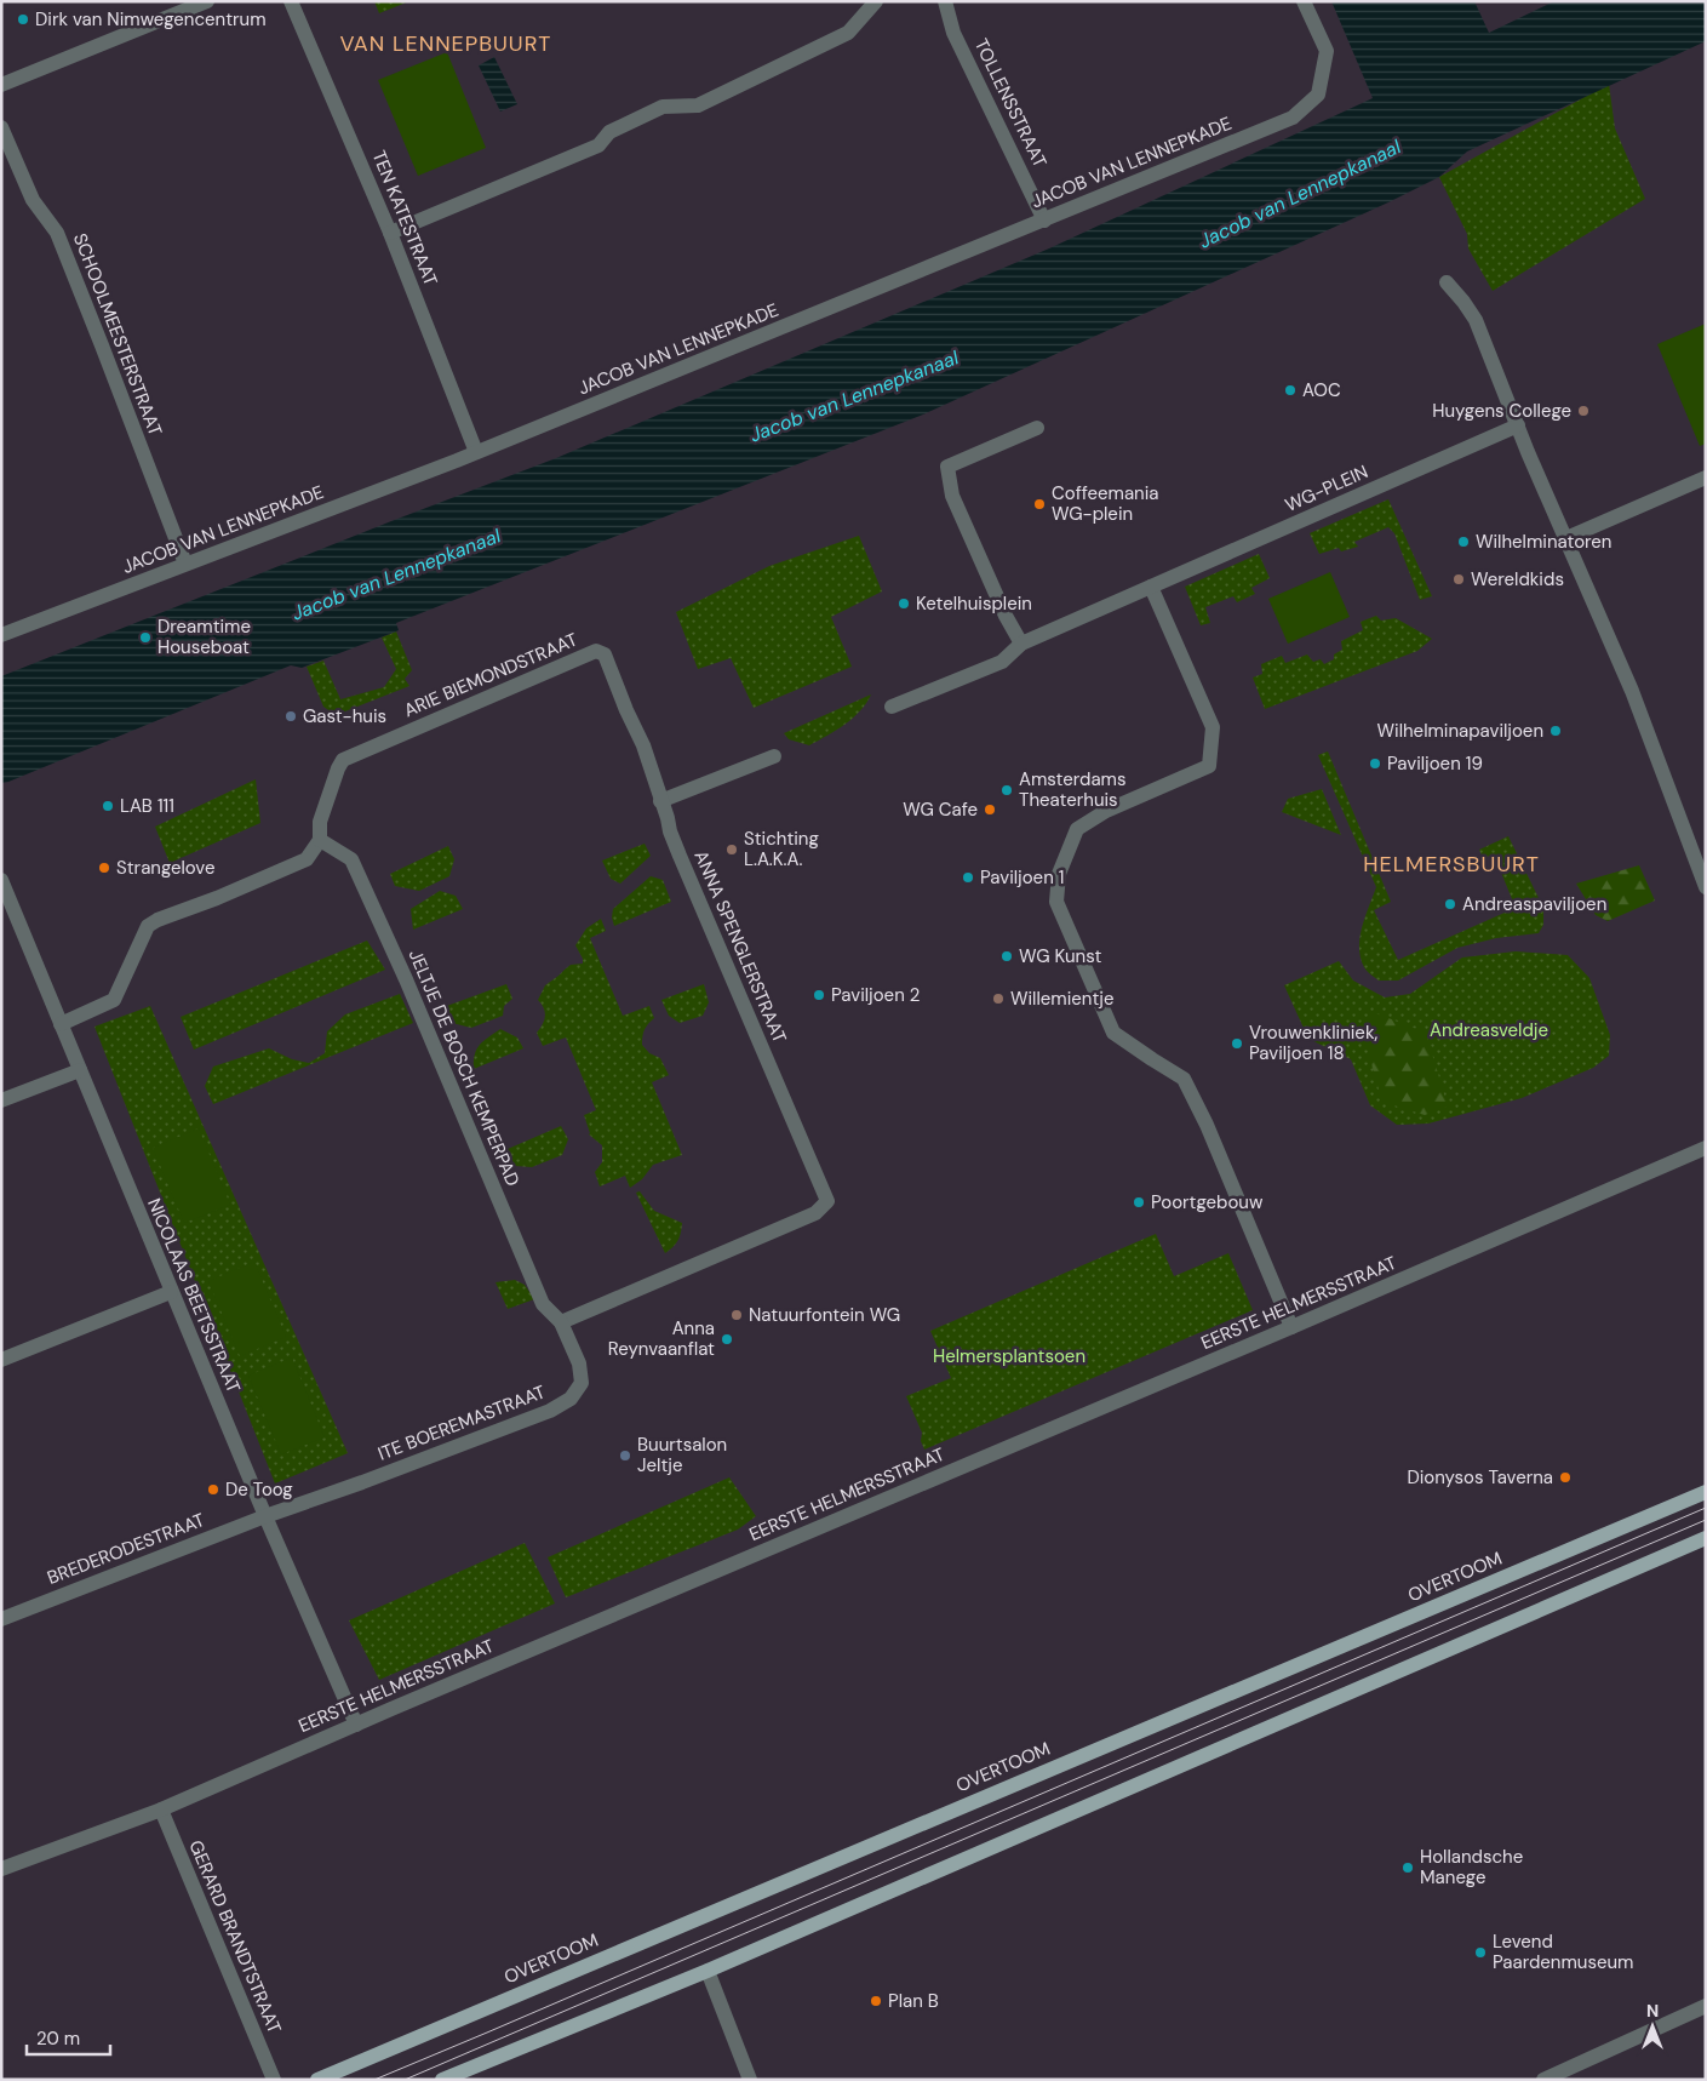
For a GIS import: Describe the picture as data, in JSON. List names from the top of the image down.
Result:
{
  "streets": {
    "main road": ["OVERTOOM"],
    "street": [
      "TOLLENSSTRAAT",
      "JACOB VAN LENNEPKADE",
      "TEN KATESTRAAT",
      "SCHOOLMEESTERSTRAAT",
      "WG-PLEIN",
      "ARIE BIEMONDSTRAAT",
      "ANNA SPENGLERSTRAAT",
      "JELTJE DE BOSCH KEMPERPAD",
      "NICOLAAS BEETSSTRAAT",
      "EERSTE HELMERSSTRAAT",
      "ITE BOEREMASTRAAT",
      "BREDERODESTRAAT",
      "GERARD BRANDTSTRAAT"
    ]
  },
  "crossings": [
    ["TOLLENSSTRAAT", "JACOB VAN LENNEPKADE"],
    ["JACOB VAN LENNEPKADE", "TEN KATESTRAAT"],
    ["JACOB VAN LENNEPKADE", "SCHOOLMEESTERSTRAAT"],
    ["ARIE BIEMONDSTRAAT", "ANNA SPENGLERSTRAAT"],
    ["ARIE BIEMONDSTRAAT", "JELTJE DE BOSCH KEMPERPAD"],
    ["ANNA SPENGLERSTRAAT", "JELTJE DE BOSCH KEMPERPAD"],
    ["ANNA SPENGLERSTRAAT", "ITE BOEREMASTRAAT"],
    ["JELTJE DE BOSCH KEMPERPAD", "ITE BOEREMASTRAAT"],
    ["NICOLAAS BEETSSTRAAT", "EERSTE HELMERSSTRAAT"],
    ["NICOLAAS BEETSSTRAAT", "ITE BOEREMASTRAAT"],
    ["NICOLAAS BEETSSTRAAT", "BREDERODESTRAAT"],
    ["EERSTE HELMERSSTRAAT", "GERARD BRANDTSTRAAT"],
    ["ITE BOEREMASTRAAT", "BREDERODESTRAAT"]
  ],
  "districts": ["VAN LENNEPBUURT", "HELMERSBUURT"],
  "water": ["Jacob van Lennepkanaal"],
  "parks": ["Andreasveldje", "Helmersplantsoen"],
  "places": [
    "Dirk van Nimwegencentrum",
    "AOC",
    "Huygens College",
    "Coffeemania WG-plein",
    "Wilhelminatoren",
    "Wereldkids",
    "Ketelhuisplein",
    "Dreamtime Houseboat",
    "Gast-huis",
    "Wilhelminapaviljoen",
    "Paviljoen 19",
    "Amsterdams Theaterhuis",
    "LAB 111",
    "WG Cafe",
    "Stichting L.A.K.A.",
    "Strangelove",
    "Paviljoen 1",
    "Andreaspaviljoen",
    "WG Kunst",
    "Paviljoen 2",
    "Willemientje",
    "Vrouwenkliniek, Paviljoen 18",
    "Poortgebouw",
    "Natuurfontein WG",
    "Anna Reynvaanflat",
    "Buurtsalon Jeltje",
    "Dionysos Taverna",
    "De Toog",
    "Hollandsche Manege",
    "Levend Paardenmuseum",
    "Plan B"
  ],
  "scale_bar": "20 m",
  "north": "top"
}
